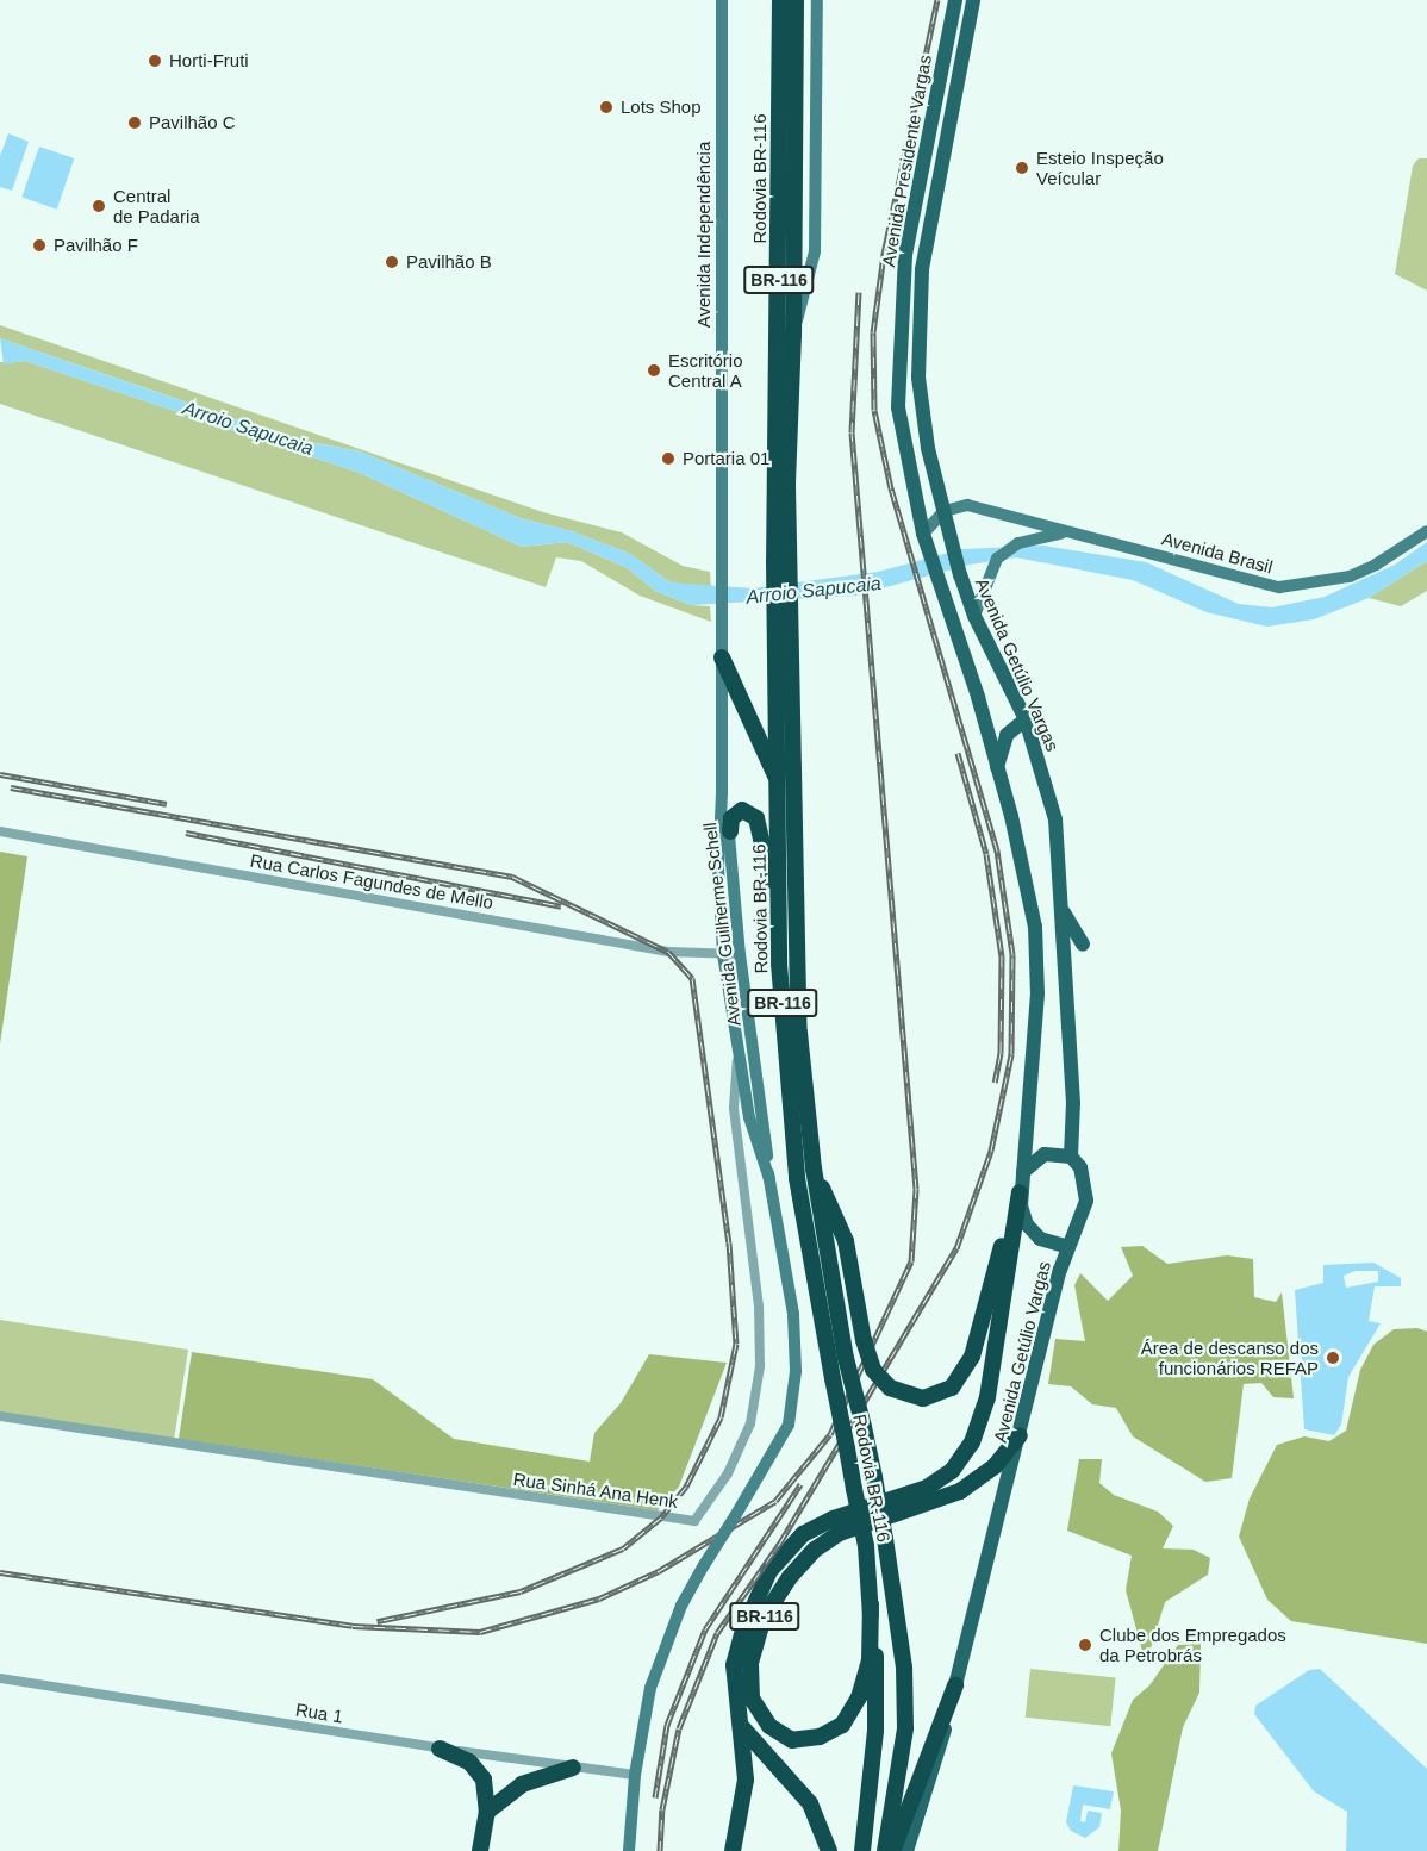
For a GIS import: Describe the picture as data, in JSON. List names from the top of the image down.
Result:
{
  "streets": {
    "highway": ["Rodovia BR-116", "BR-116"],
    "main road": [
      "Avenida Presidente Vargas",
      "Avenida Independência",
      "Avenida Brasil",
      "Avenida Getúlio Vargas",
      "Avenida Guilherme Schell"
    ],
    "street": ["Rua Carlos Fagundes de Mello", "Rua Sinhá Ana Henk", "Rua 1"]
  },
  "crossings": [
    ["Avenida Presidente Vargas", "Avenida Brasil"],
    ["Avenida Presidente Vargas", "Avenida Getúlio Vargas"],
    ["Rodovia BR-116", "BR-116"],
    ["Avenida Independência", "Avenida Guilherme Schell"],
    ["BR-116", "Avenida Getúlio Vargas"],
    ["BR-116", "Avenida Guilherme Schell"],
    ["Avenida Brasil", "Avenida Getúlio Vargas"],
    ["Rua Carlos Fagundes de Mello", "Avenida Guilherme Schell"],
    ["Avenida Guilherme Schell", "Rua Sinhá Ana Henk"],
    ["Avenida Guilherme Schell", "Rua 1"]
  ],
  "water": ["Arroio Sapucaia"],
  "places": [
    "Horti-Fruti",
    "Lots Shop",
    "Pavilhão C",
    "Esteio Inspeção Veícular",
    "Central de Padaria",
    "Pavilhão F",
    "Pavilhão B",
    "Escritório Central A",
    "Portaria 01",
    "Área de descanso dos funcionários REFAP",
    "Clube dos Empregados da Petrobrás"
  ]
}
